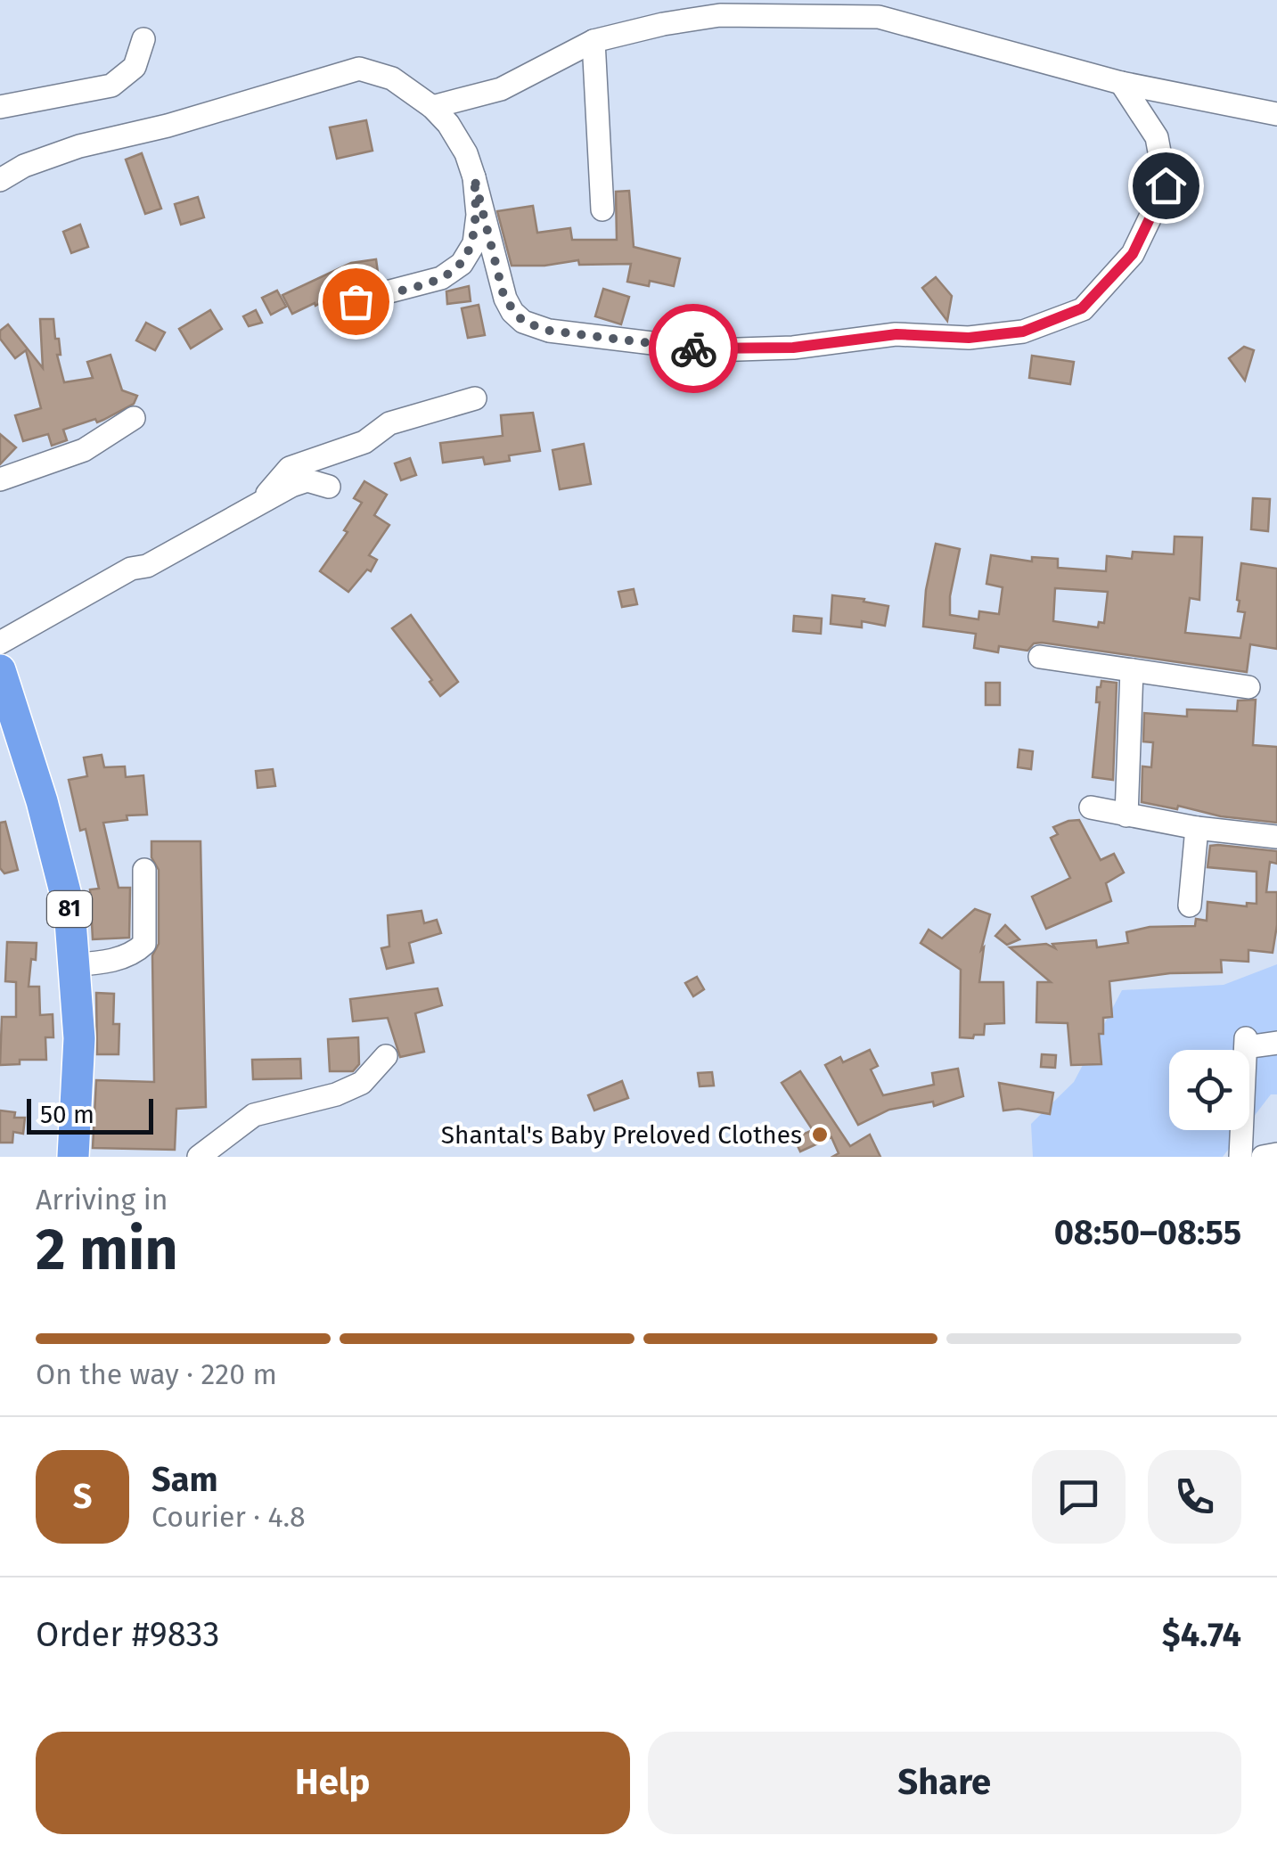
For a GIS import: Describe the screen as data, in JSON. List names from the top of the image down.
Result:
{
  "streets": {
    "highway": ["81"]
  },
  "places": ["Shantal's Baby Preloved Clothes"],
  "scale_bar": "50 m",
  "page": {
    "scale": "50 m",
    "heading": ["2 min", "Arriving in", "08:50–08:55"],
    "panel": [
      "Sam",
      "Courier · 4.8",
      "Order #9833",
      "$4.74"
    ],
    "bar": "On the way · 220 m",
    "round": "S",
    "buttons": ["Help", "Share"]
  }
}
